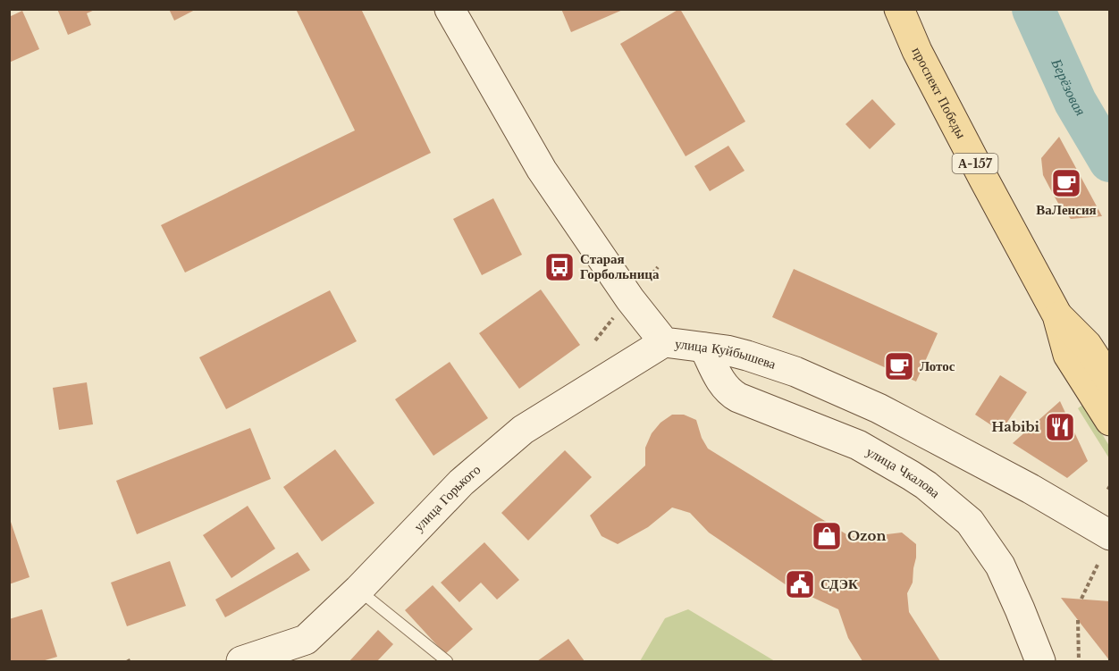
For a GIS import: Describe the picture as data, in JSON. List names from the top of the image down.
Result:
{
  "streets": {
    "main road": [
      "проспект Победы",
      "А-157",
      "улица Куйбышева",
      "улица Чкалова",
      "улица Горького"
    ]
  },
  "crossings": [
    ["улица Куйбышева", "улица Чкалова"],
    ["улица Куйбышева", "улица Горького"]
  ],
  "water": ["Берёзовая"],
  "places": {
    "cafe": ["ВаЛенсия", "Лотос"],
    "bus stop": ["Старая Горбольница"],
    "restaurant": ["Habibi"],
    "shop": ["Ozon"],
    "public building": ["СДЭК"]
  }
}
